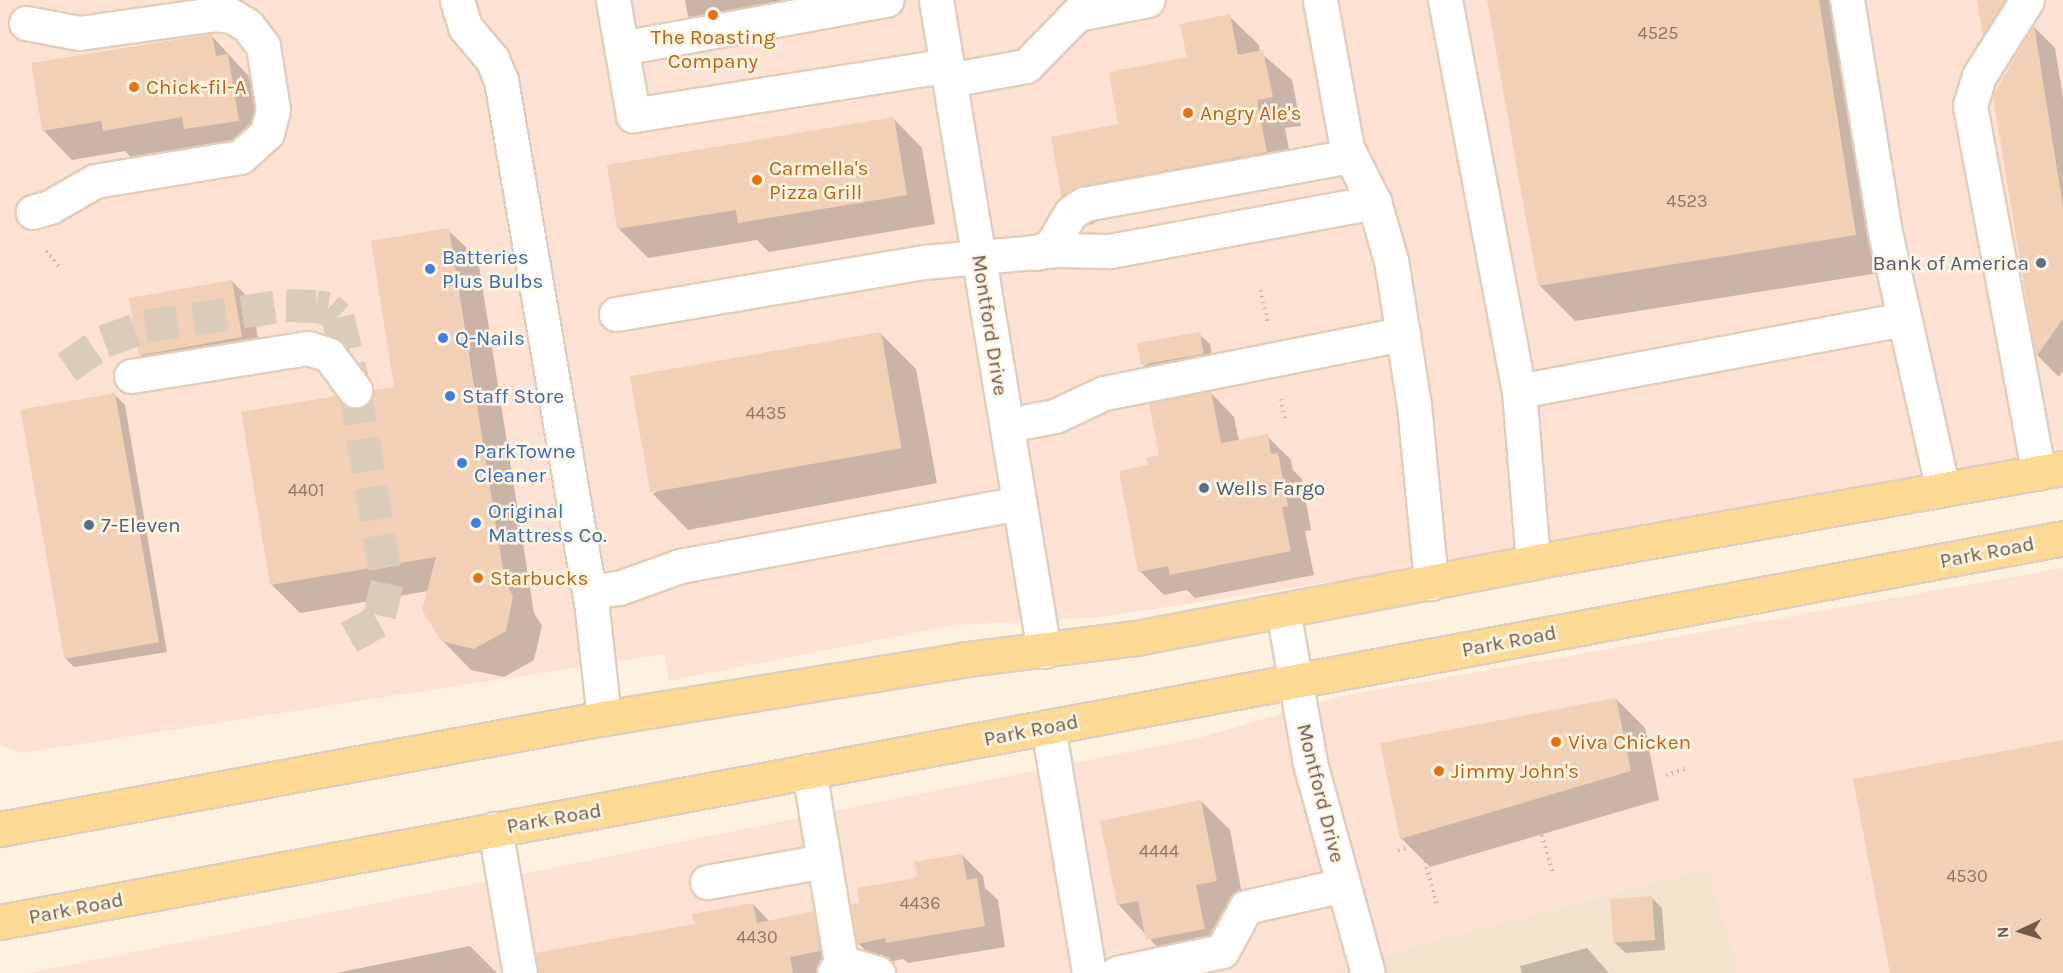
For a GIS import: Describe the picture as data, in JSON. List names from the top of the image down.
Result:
{
  "streets": {
    "main road": ["Park Road"],
    "street": ["Montford Drive"]
  },
  "crossings": [
    ["Montford Drive", "Park Road"]
  ],
  "places": [
    "The Roasting Company",
    "Chick-fil-A",
    "Angry Ale's",
    "Carmella's Pizza Grill",
    "Bank of America",
    "Batteries Plus Bulbs",
    "Q-Nails",
    "Staff Store",
    "ParkTowne Cleaner",
    "Wells Fargo",
    "Original Mattress Co.",
    "7-Eleven",
    "Starbucks",
    "Viva Chicken",
    "Jimmy John's"
  ],
  "house_numbers": [
    "4525",
    "4523",
    "4435",
    "4401",
    "4444",
    "4530",
    "4436",
    "4430"
  ],
  "north": "left"
}
